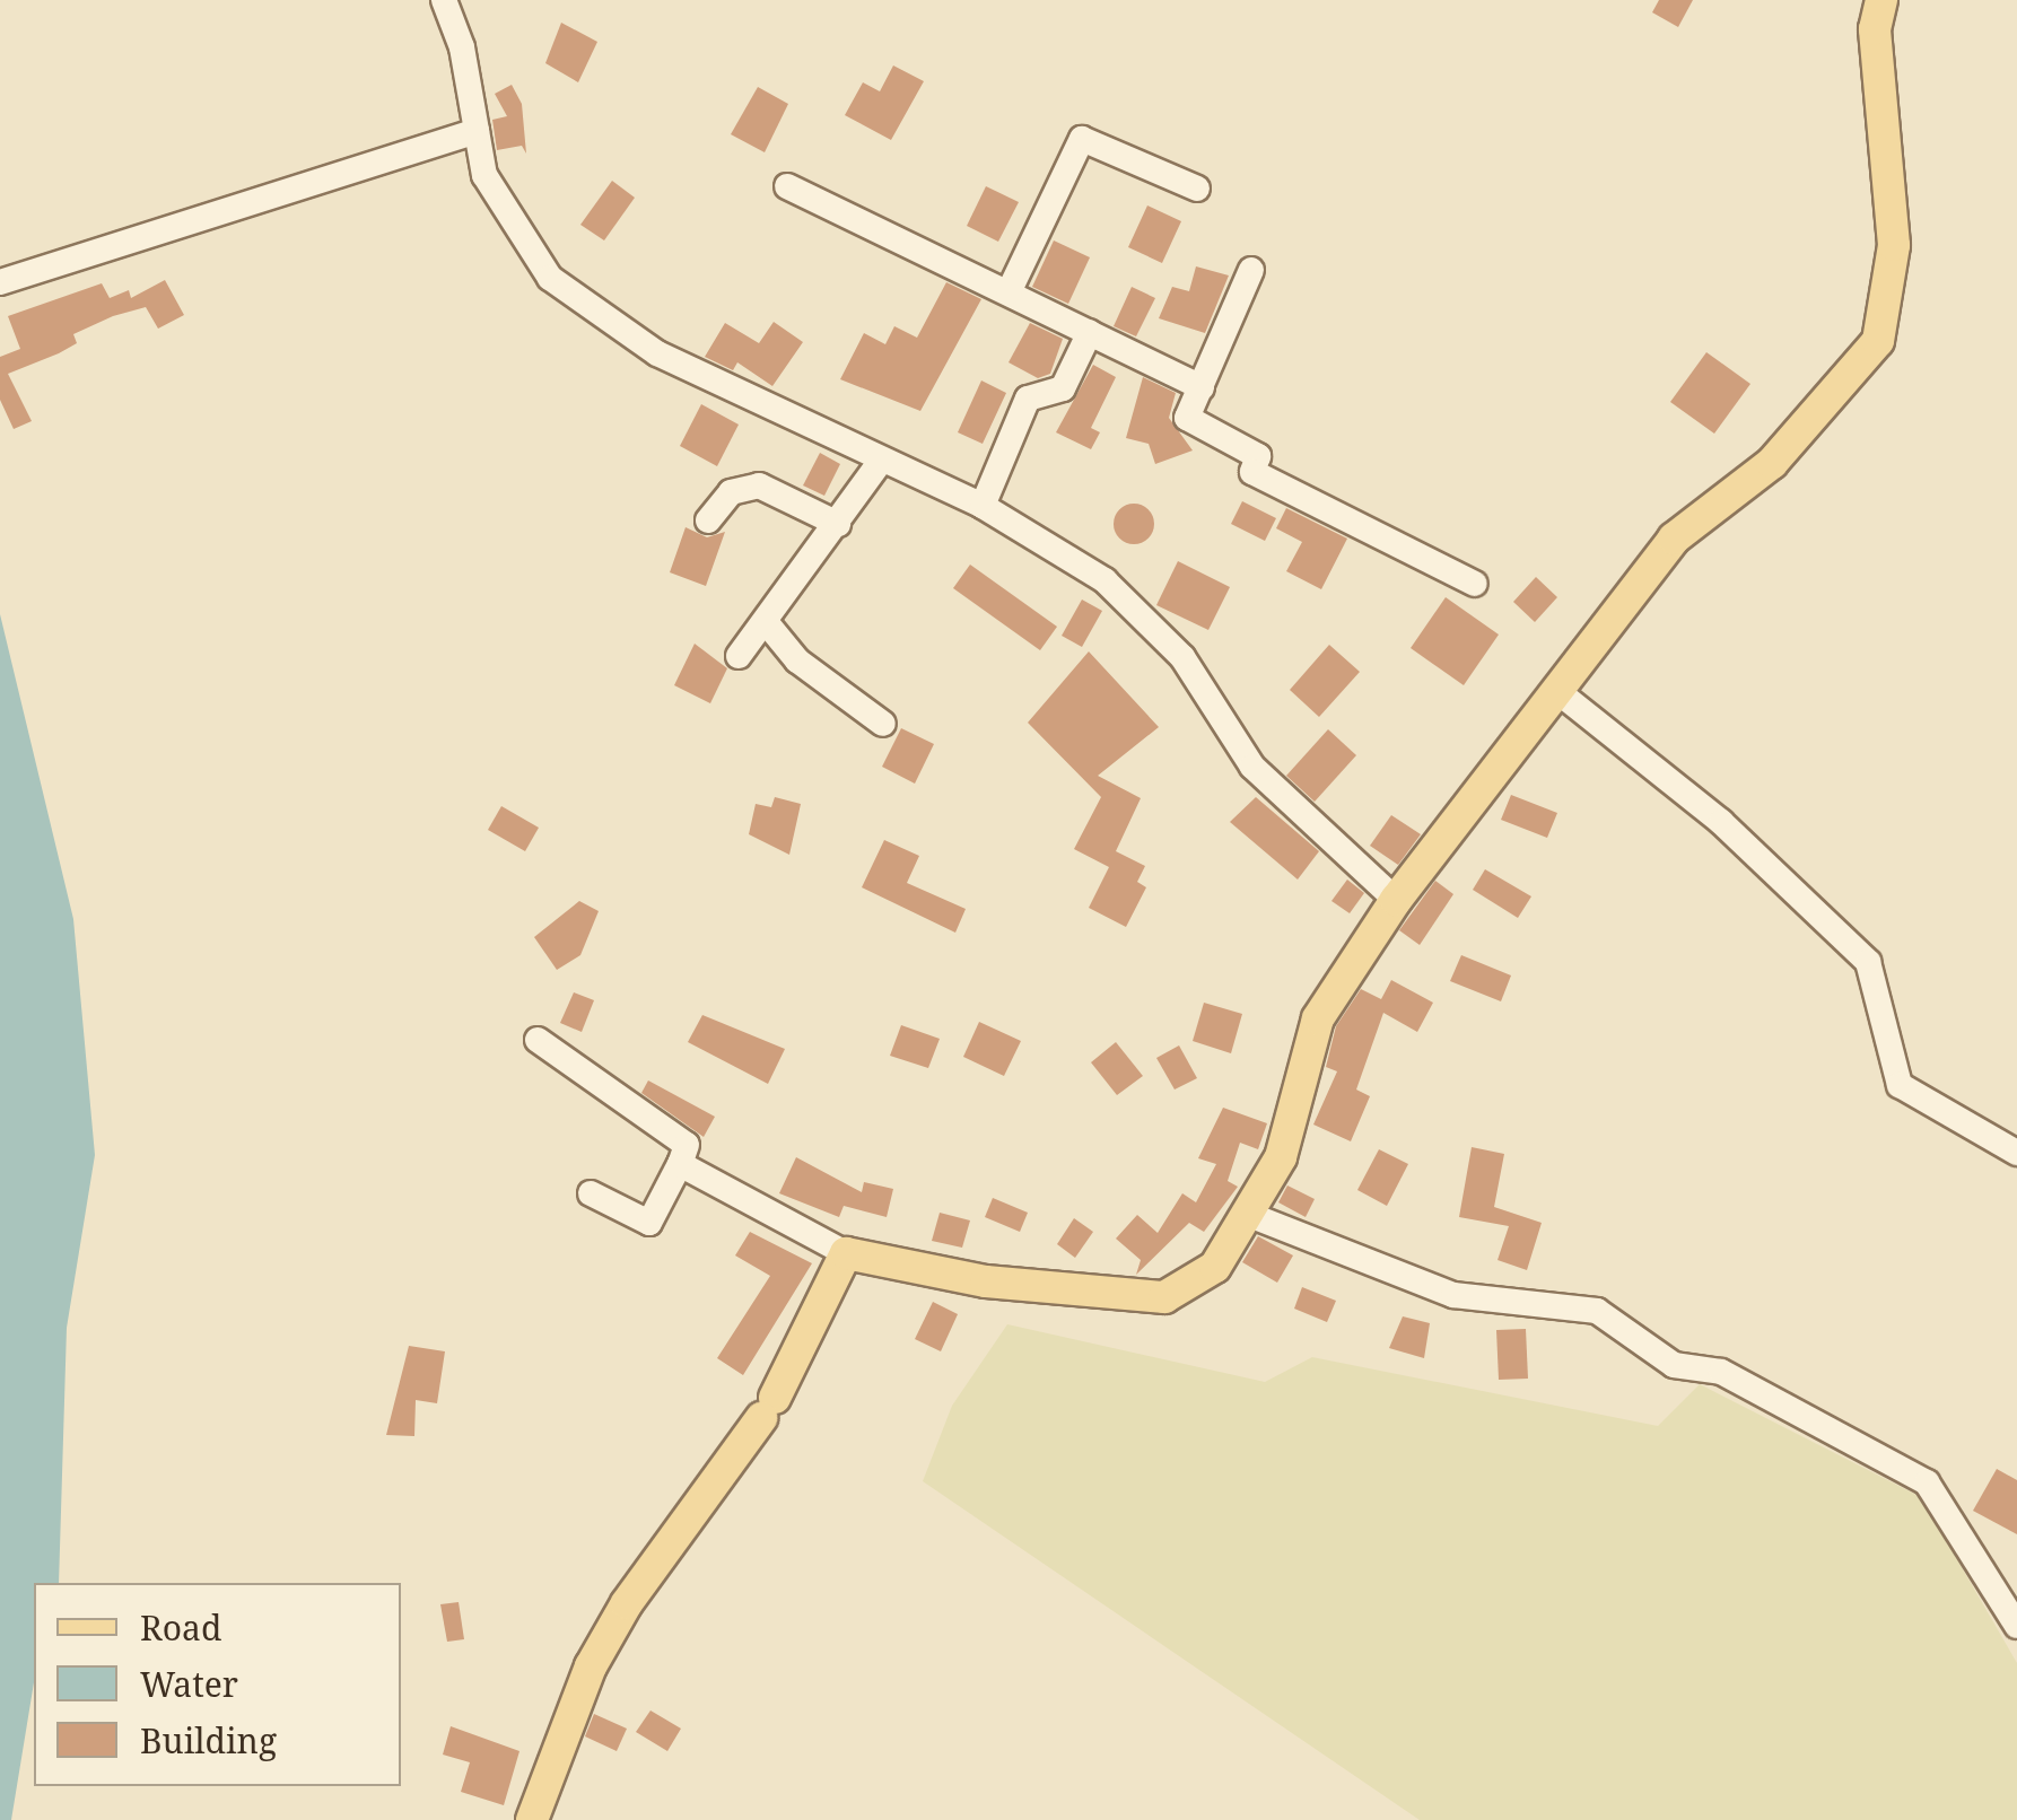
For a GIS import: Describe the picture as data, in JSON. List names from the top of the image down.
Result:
{
  "legend": ["Road", "Water", "Building"]
}
